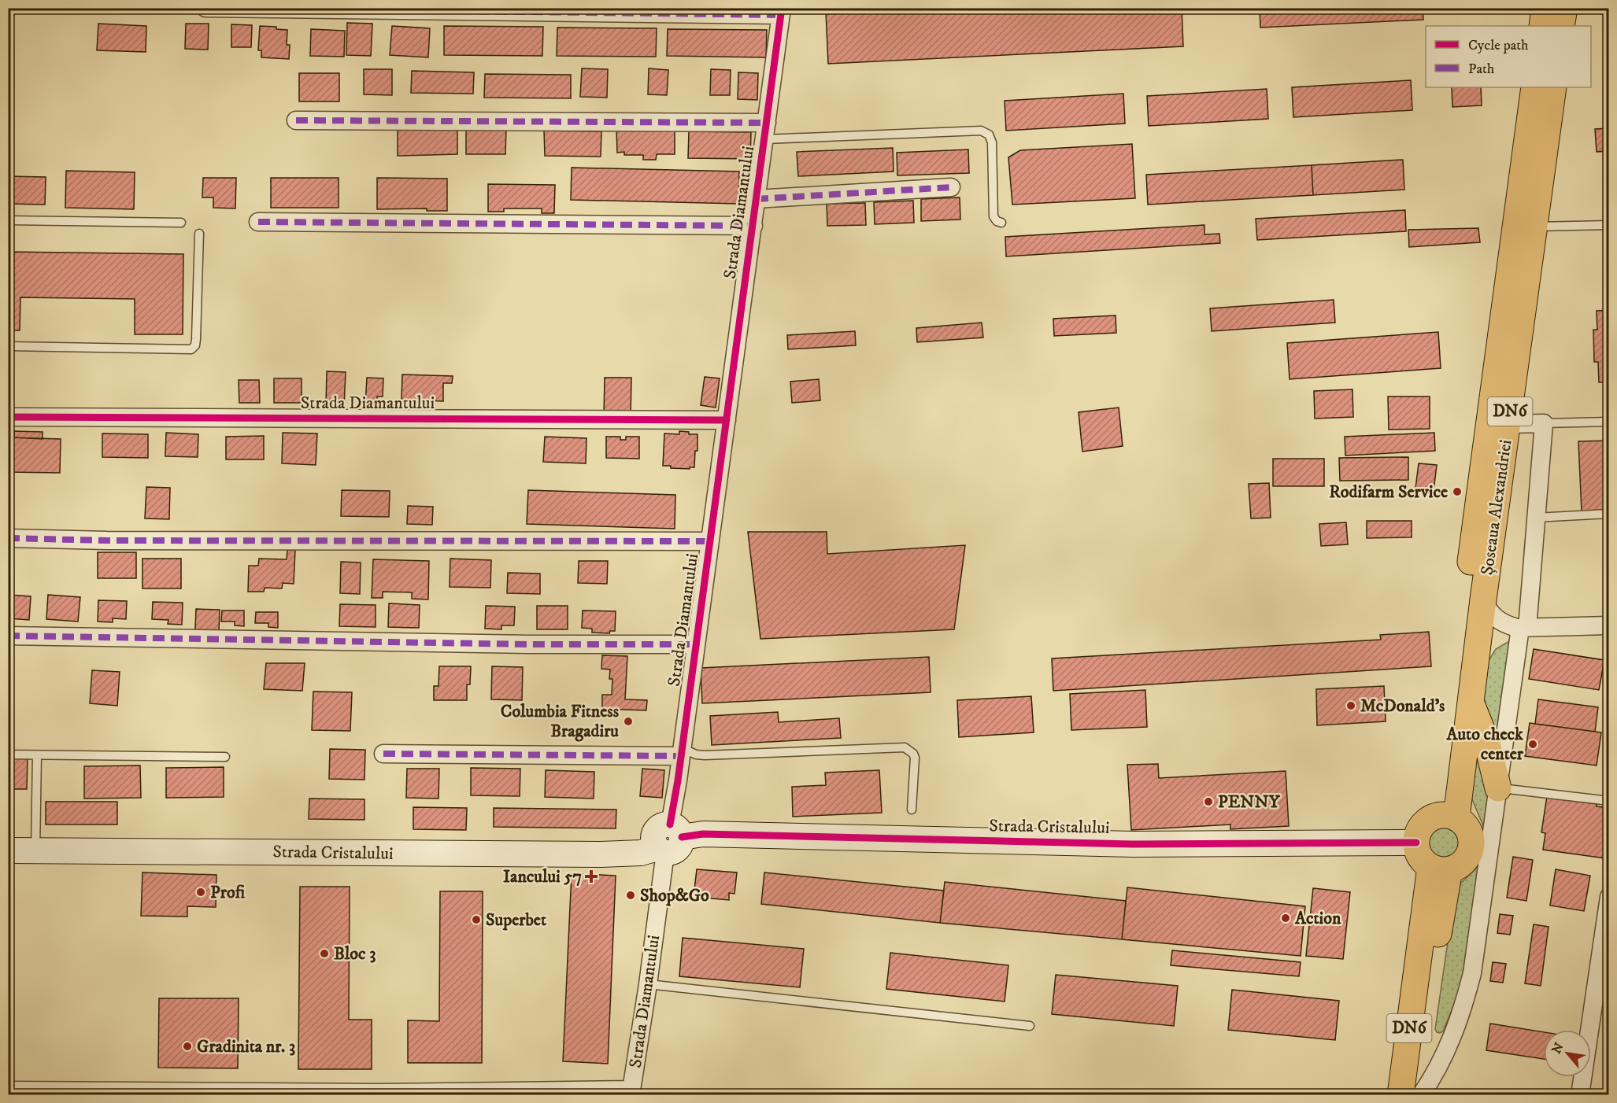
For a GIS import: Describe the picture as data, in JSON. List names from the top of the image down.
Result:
{
  "streets": {
    "main road": ["DN6", "Șoseaua Alexandriei"],
    "street": ["Strada Diamantului", "Strada Cristalului"]
  },
  "crossings": [
    ["Strada Diamantului", "Strada Cristalului"],
    ["DN6", "Șoseaua Alexandriei"],
    ["DN6", "Strada Cristalului"],
    ["Șoseaua Alexandriei", "Strada Cristalului"]
  ],
  "places": {
    "other": [
      "Rodifarm Service",
      "McDonald's",
      "Columbia Fitness Bragadiru",
      "Auto check center",
      "PENNY",
      "Profi",
      "Shop&Go",
      "Action",
      "Superbet",
      "Bloc 3",
      "Gradinita nr. 3"
    ],
    "health": ["Iancului 57"]
  },
  "legend": ["Cycle path", "Path"],
  "north": "top left"
}
